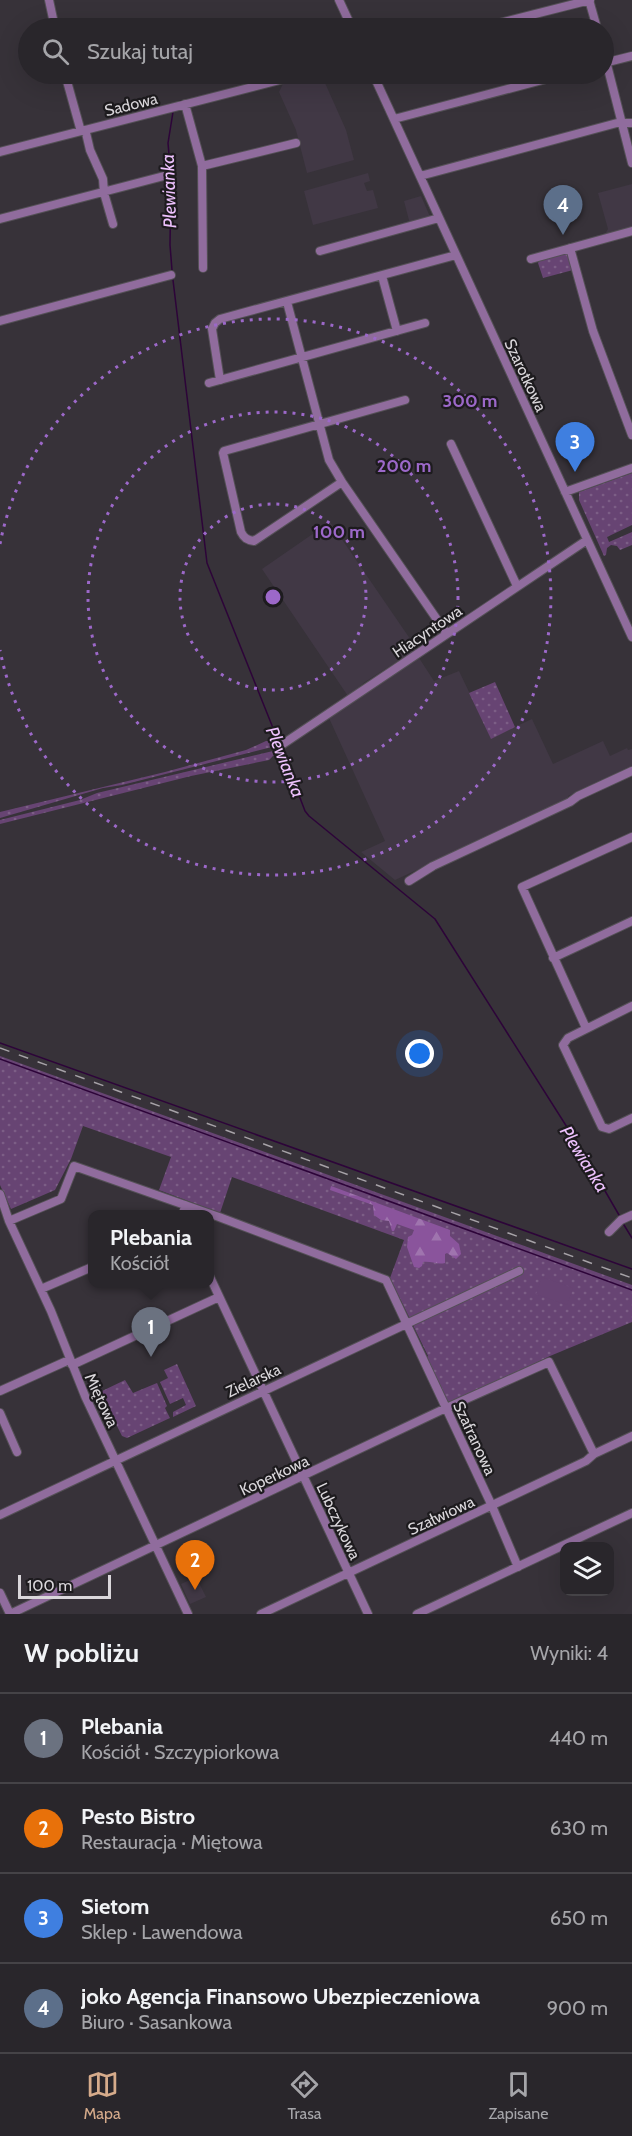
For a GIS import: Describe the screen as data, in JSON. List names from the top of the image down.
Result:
{
  "streets": {
    "street": [
      "Sadowa",
      "Szarotkowa",
      "Hiacyntowa",
      "Zielarska",
      "Miętowa",
      "Szafranowa",
      "Koperkowa",
      "Szałwiowa",
      "Lubczykowa"
    ]
  },
  "crossings": [
    ["Szarotkowa", "Hiacyntowa"],
    ["Zielarska", "Miętowa"],
    ["Zielarska", "Szafranowa"],
    ["Zielarska", "Lubczykowa"],
    ["Miętowa", "Szafranowa"],
    ["Miętowa", "Koperkowa"],
    ["Szafranowa", "Koperkowa"],
    ["Szafranowa", "Szałwiowa"],
    ["Koperkowa", "Szałwiowa"],
    ["Koperkowa", "Lubczykowa"],
    ["Szałwiowa", "Lubczykowa"]
  ],
  "water": ["Plewianka"],
  "scale_bar": "100 m",
  "page": {
    "search": "Szukaj tutaj",
    "pins": [
      "4",
      "3",
      "1",
      "2"
    ],
    "popup": ["Plebania", "Kościół"],
    "scale": "100 m",
    "heading": ["W pobliżu", "Wyniki: 4"],
    "list": [
      {
        "mark": "1",
        "name": "Plebania",
        "note": "Kościół · Szczypiorkowa",
        "value": "440 m"
      },
      {
        "mark": "2",
        "name": "Pesto Bistro",
        "note": "Restauracja · Miętowa",
        "value": "630 m"
      },
      {
        "mark": "3",
        "name": "Sietom",
        "note": "Sklep · Lawendowa",
        "value": "650 m"
      },
      {
        "mark": "4",
        "name": "joko Agencja Finansowo Ubezpieczeniowa",
        "note": "Biuro · Sasankowa",
        "value": "900 m"
      }
    ],
    "nav": ["Mapa", "Trasa", "Zapisane"]
  },
  "rings": ["300 m", "200 m", "100 m"]
}
